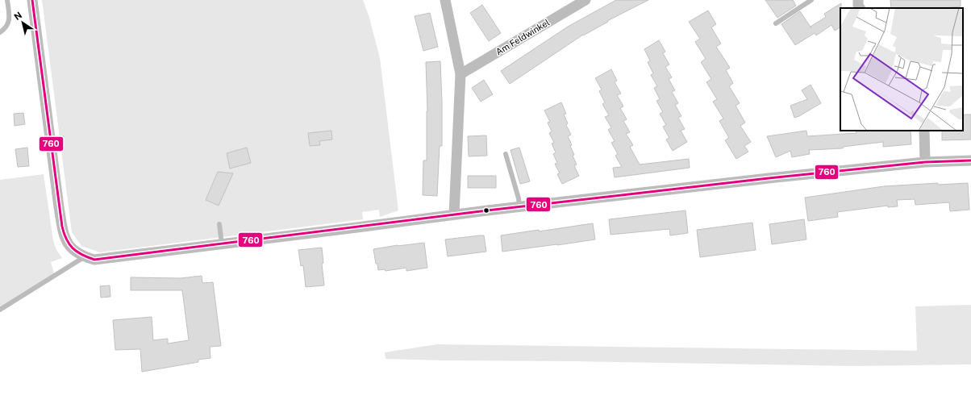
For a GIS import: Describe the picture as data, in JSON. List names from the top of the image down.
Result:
{
  "streets": {
    "street": ["Am Feldwinkel"]
  },
  "lines": ["transit line 760"],
  "north": "top left"
}
